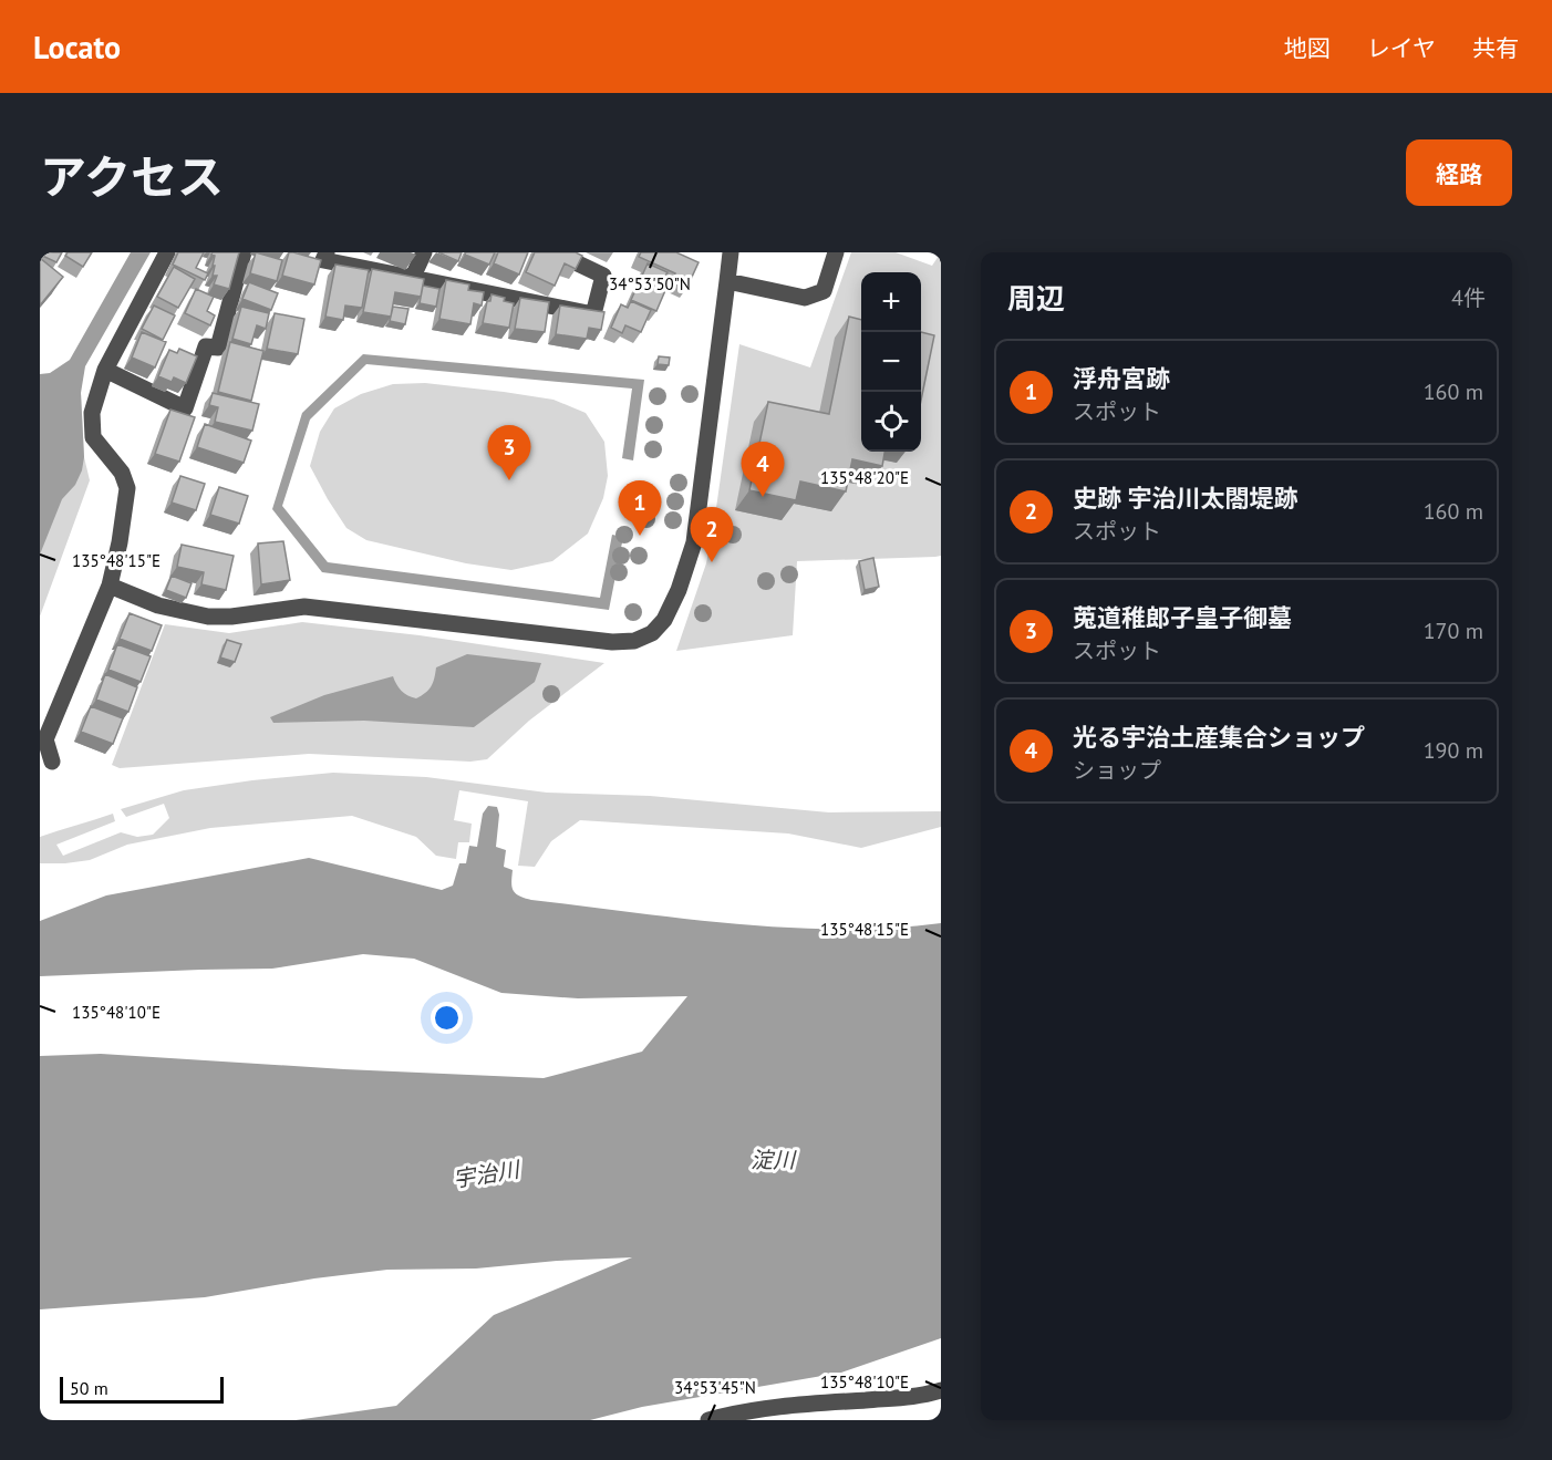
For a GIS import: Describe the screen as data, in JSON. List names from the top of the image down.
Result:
{
  "water": ["淀川", "宇治川"],
  "scale_bar": "50 m",
  "page": {
    "header": "Locato",
    "nav": ["地図", "レイヤ", "共有"],
    "title": "アクセス",
    "buttons": "経路",
    "heading": ["周辺", "4件"],
    "map_buttons": ["+", "−"],
    "list": [
      {
        "mark": "1",
        "name": "浮舟宮跡",
        "note": "スポット",
        "value": "160 m"
      },
      {
        "mark": "2",
        "name": "史跡 宇治川太閤堤跡",
        "note": "スポット",
        "value": "160 m"
      },
      {
        "mark": "3",
        "name": "莵道稚郎子皇子御墓",
        "note": "スポット",
        "value": "170 m"
      },
      {
        "mark": "4",
        "name": "光る宇治土産集合ショップ",
        "note": "ショップ",
        "value": "190 m"
      }
    ],
    "pins": [
      "3",
      "4",
      "1",
      "2"
    ],
    "scale": "50 m"
  },
  "coordinates": [
    "34°53'50\"N",
    "135°48'20\"E",
    "135°48'15\"E",
    "135°48'10\"E",
    "34°53'45\"N"
  ]
}
